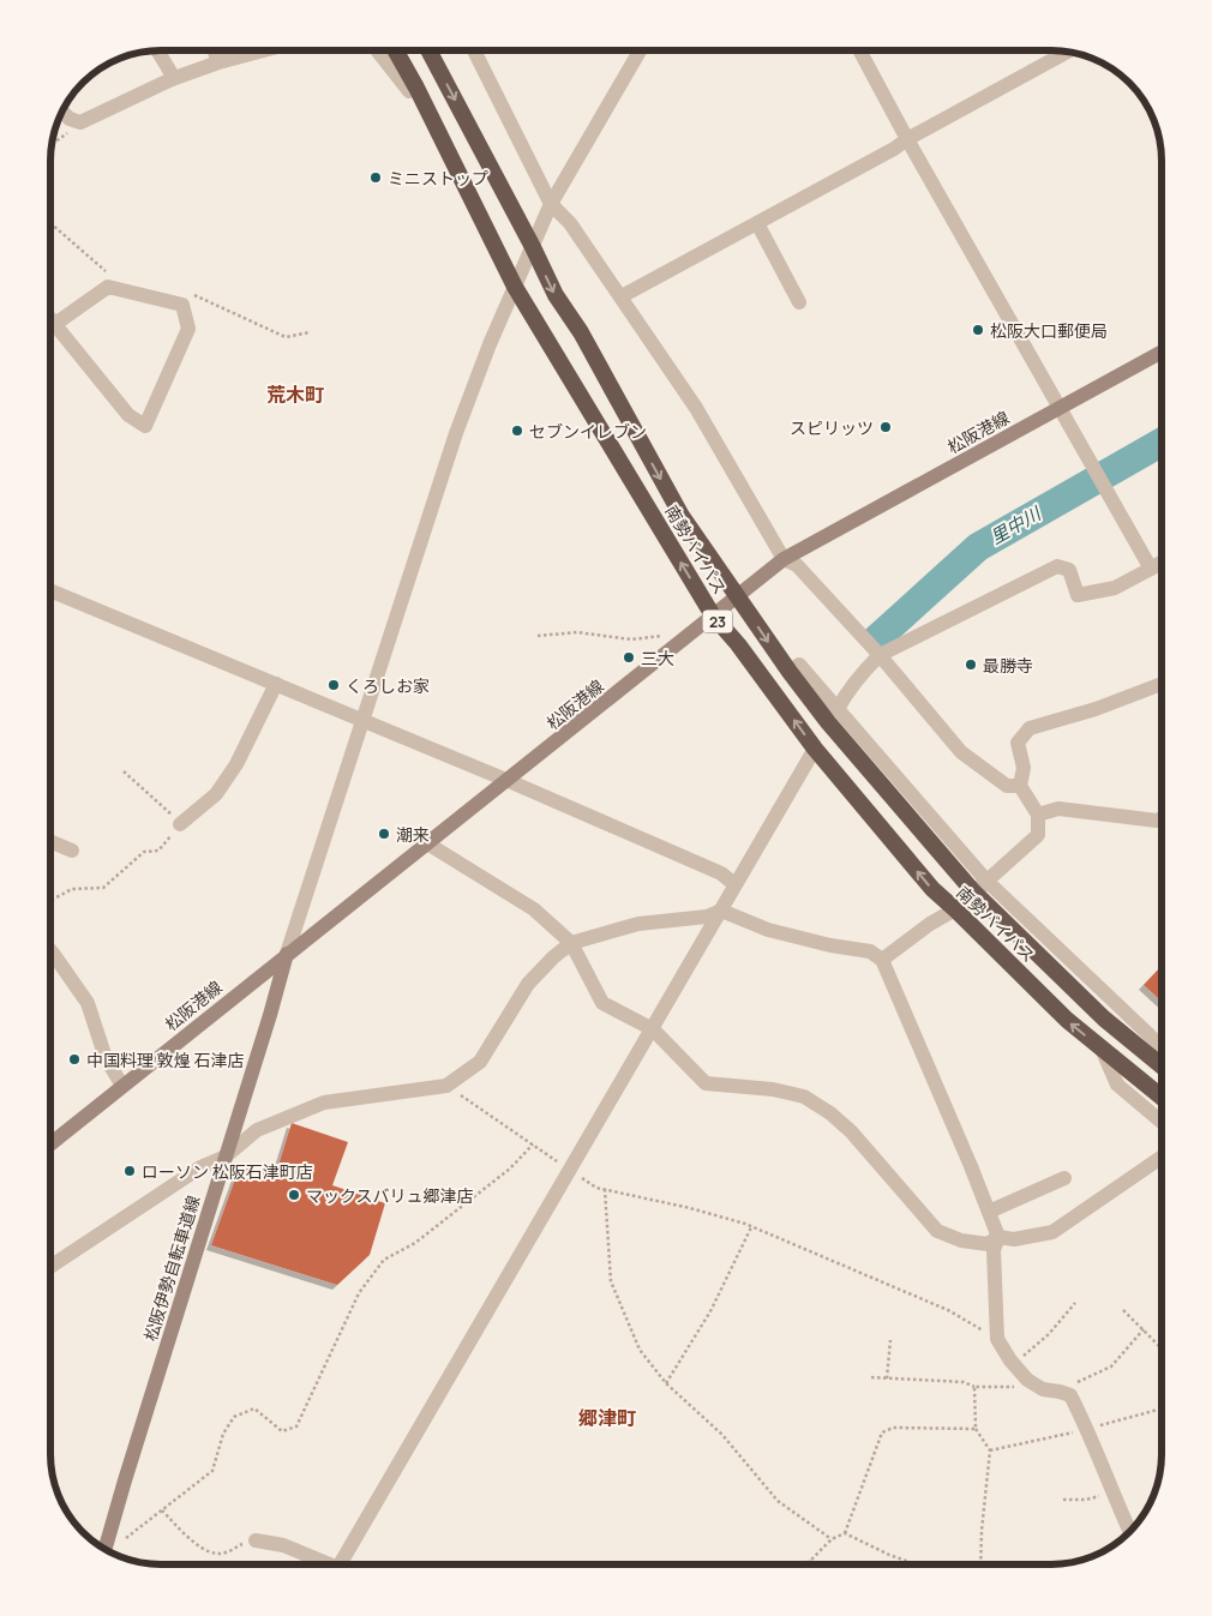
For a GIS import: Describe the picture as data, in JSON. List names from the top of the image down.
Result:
{
  "streets": {
    "highway": ["南勢バイパス", "23"],
    "main road": ["松阪港線", "松阪伊勢自転車道線"]
  },
  "crossings": [
    ["松阪港線", "南勢バイパス"],
    ["松阪港線", "松阪伊勢自転車道線"]
  ],
  "districts": ["荒木町", "郷津町"],
  "water": ["里中川"],
  "places": [
    "ミニストップ",
    "松阪大口郵便局",
    "スピリッツ",
    "セブンイレブン",
    "三大",
    "最勝寺",
    "くろしお家",
    "潮来",
    "中国料理 敦煌 石津店",
    "ローソン 松阪石津町店",
    "マックスバリュ郷津店"
  ]
}
